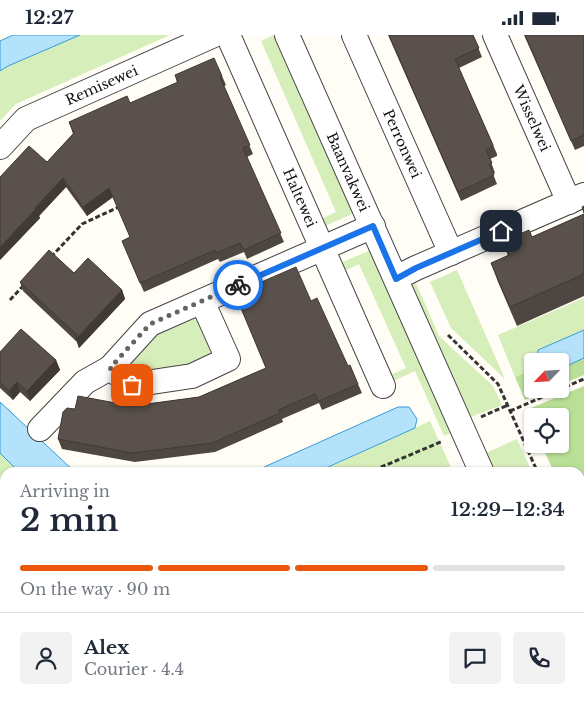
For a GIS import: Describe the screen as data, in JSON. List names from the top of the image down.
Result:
{
  "streets": {
    "street": [
      "Remisewei",
      "Wisselwei",
      "Perronwei",
      "Baanvakwei",
      "Haltewei"
    ]
  },
  "north": "bottom left",
  "page": {
    "status": "12:27",
    "heading": ["2 min", "Arriving in", "12:29–12:34"],
    "panel": ["Alex", "Courier · 4.4"],
    "bar": "On the way · 90 m"
  }
}
